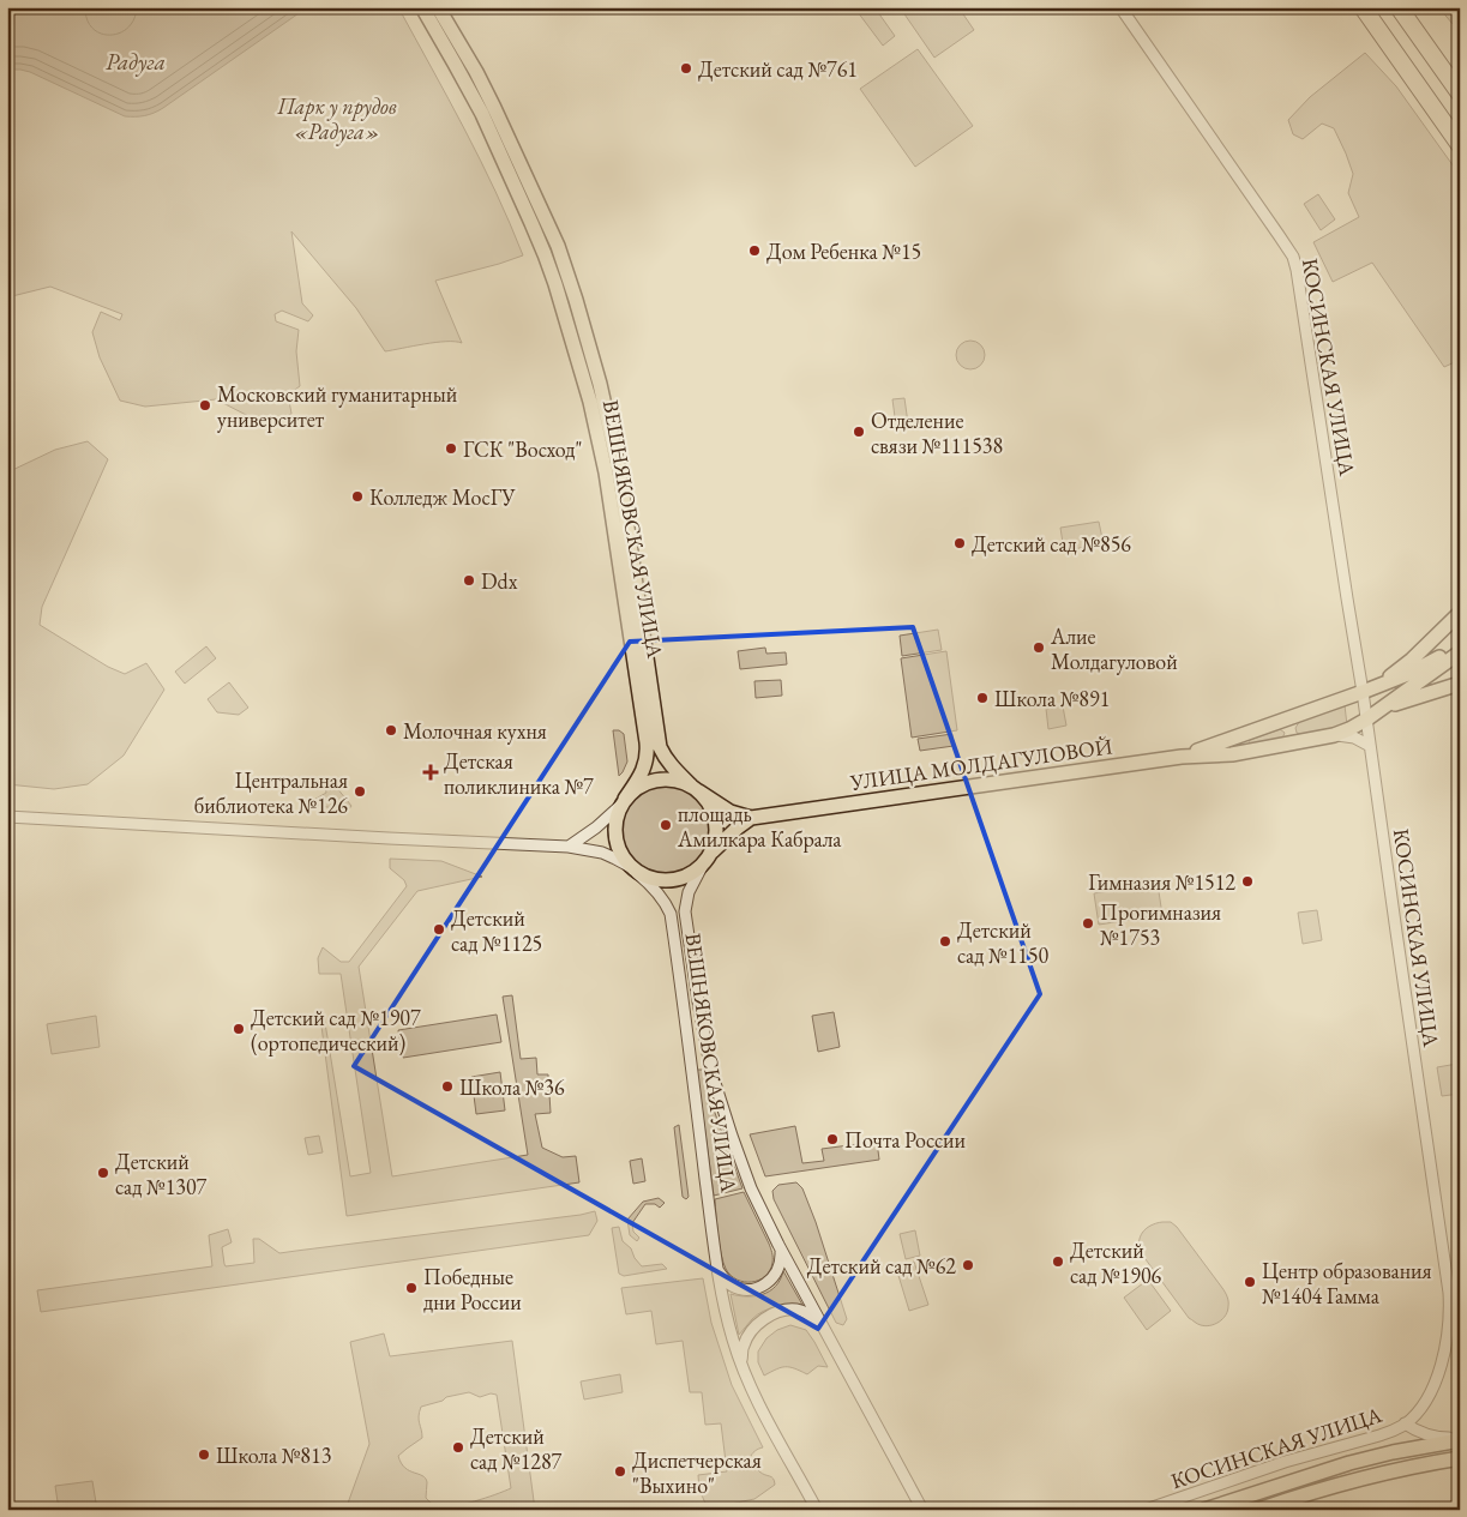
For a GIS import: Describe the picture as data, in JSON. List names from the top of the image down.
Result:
{
  "streets": {
    "main road": ["ВЕШНЯКОВСКАЯ УЛИЦА", "УЛИЦА МОЛДАГУЛОВОЙ"],
    "street": ["КОСИНСКАЯ УЛИЦА"]
  },
  "crossings": [
    ["КОСИНСКАЯ УЛИЦА", "УЛИЦА МОЛДАГУЛОВОЙ"]
  ],
  "water": ["Радуга"],
  "parks": ["Парк у прудов «Радуга»"],
  "places": {
    "other": [
      "Детский сад №761",
      "Дом Ребенка №15",
      "Московский гуманитарный университет",
      "Отделение связи №111538",
      "ГСК \"Восход\"",
      "Колледж МосГУ",
      "Детский сад №856",
      "Ddx",
      "Алие Молдагуловой",
      "Школа №891",
      "Молочная кухня",
      "Центральная библиотека №126",
      "площадь Амилкара Кабрала",
      "Гимназия №1512",
      "Прогимназия №1753",
      "Детский сад №1125",
      "Детский сад №1150",
      "Детский сад №1907 (ортопедический)",
      "Школа №36",
      "Почта России",
      "Детский сад №1307",
      "Детский сад №1906",
      "Детский сад №62",
      "Центр образования №1404 Гамма",
      "Победные дни России",
      "Детский сад №1287",
      "Школа №813",
      "Диспетчерская \"Выхино\""
    ],
    "health": ["Детская поликлиника №7"]
  }
}
